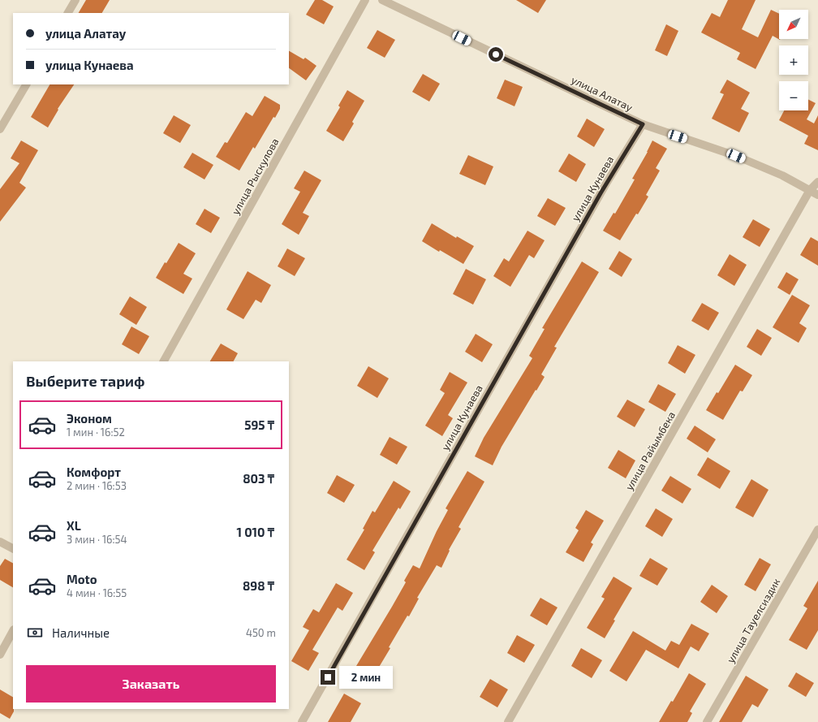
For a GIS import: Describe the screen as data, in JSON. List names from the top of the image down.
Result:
{
  "streets": {
    "street": [
      "улица Алатау",
      "улица Рыскулова",
      "улица Кунаева",
      "улица Райымбека",
      "улица Тауелсиздик"
    ]
  },
  "crossings": [
    ["улица Алатау", "улица Кунаева"],
    ["улица Алатау", "улица Райымбека"]
  ],
  "north": "bottom left",
  "page": {
    "map_buttons": ["+", "−"],
    "banner": ["улица Алатау", "улица Кунаева"],
    "heading": "Выберите тариф",
    "list": [
      {
        "name": "Эконом",
        "note": "1 мин · 16:52",
        "value": "595 ₸"
      },
      {
        "name": "Комфорт",
        "note": "2 мин · 16:53",
        "value": "803 ₸"
      },
      {
        "name": "XL",
        "note": "3 мин · 16:54",
        "value": "1 010 ₸"
      },
      {
        "name": "Moto",
        "note": "4 мин · 16:55",
        "value": "898 ₸"
      }
    ],
    "pay": ["Наличные", "450 m"],
    "buttons": "Заказать",
    "bubble": "2 мин"
  }
}
